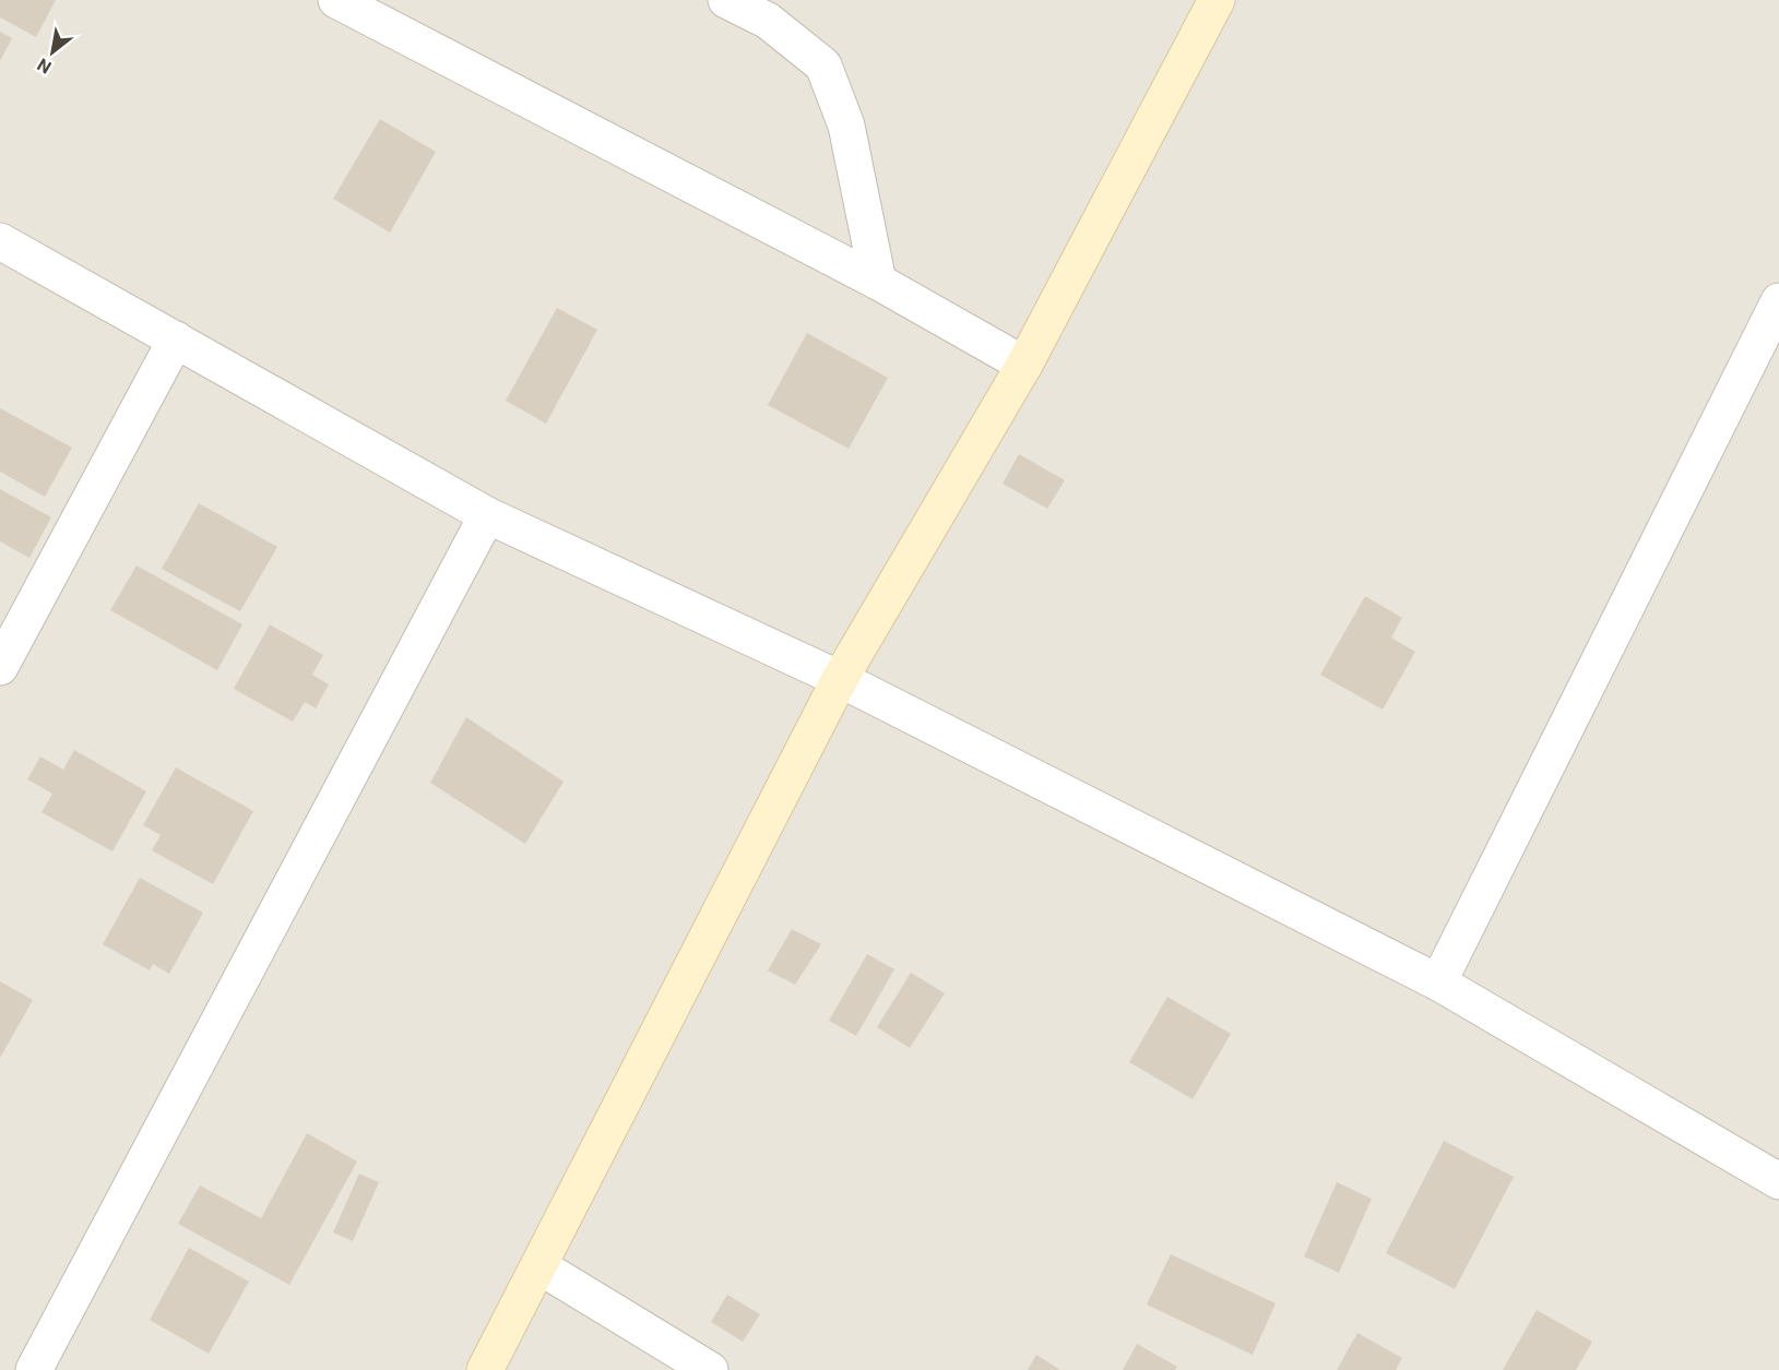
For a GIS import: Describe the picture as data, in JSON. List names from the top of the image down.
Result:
{
  "north": "bottom left"
}
